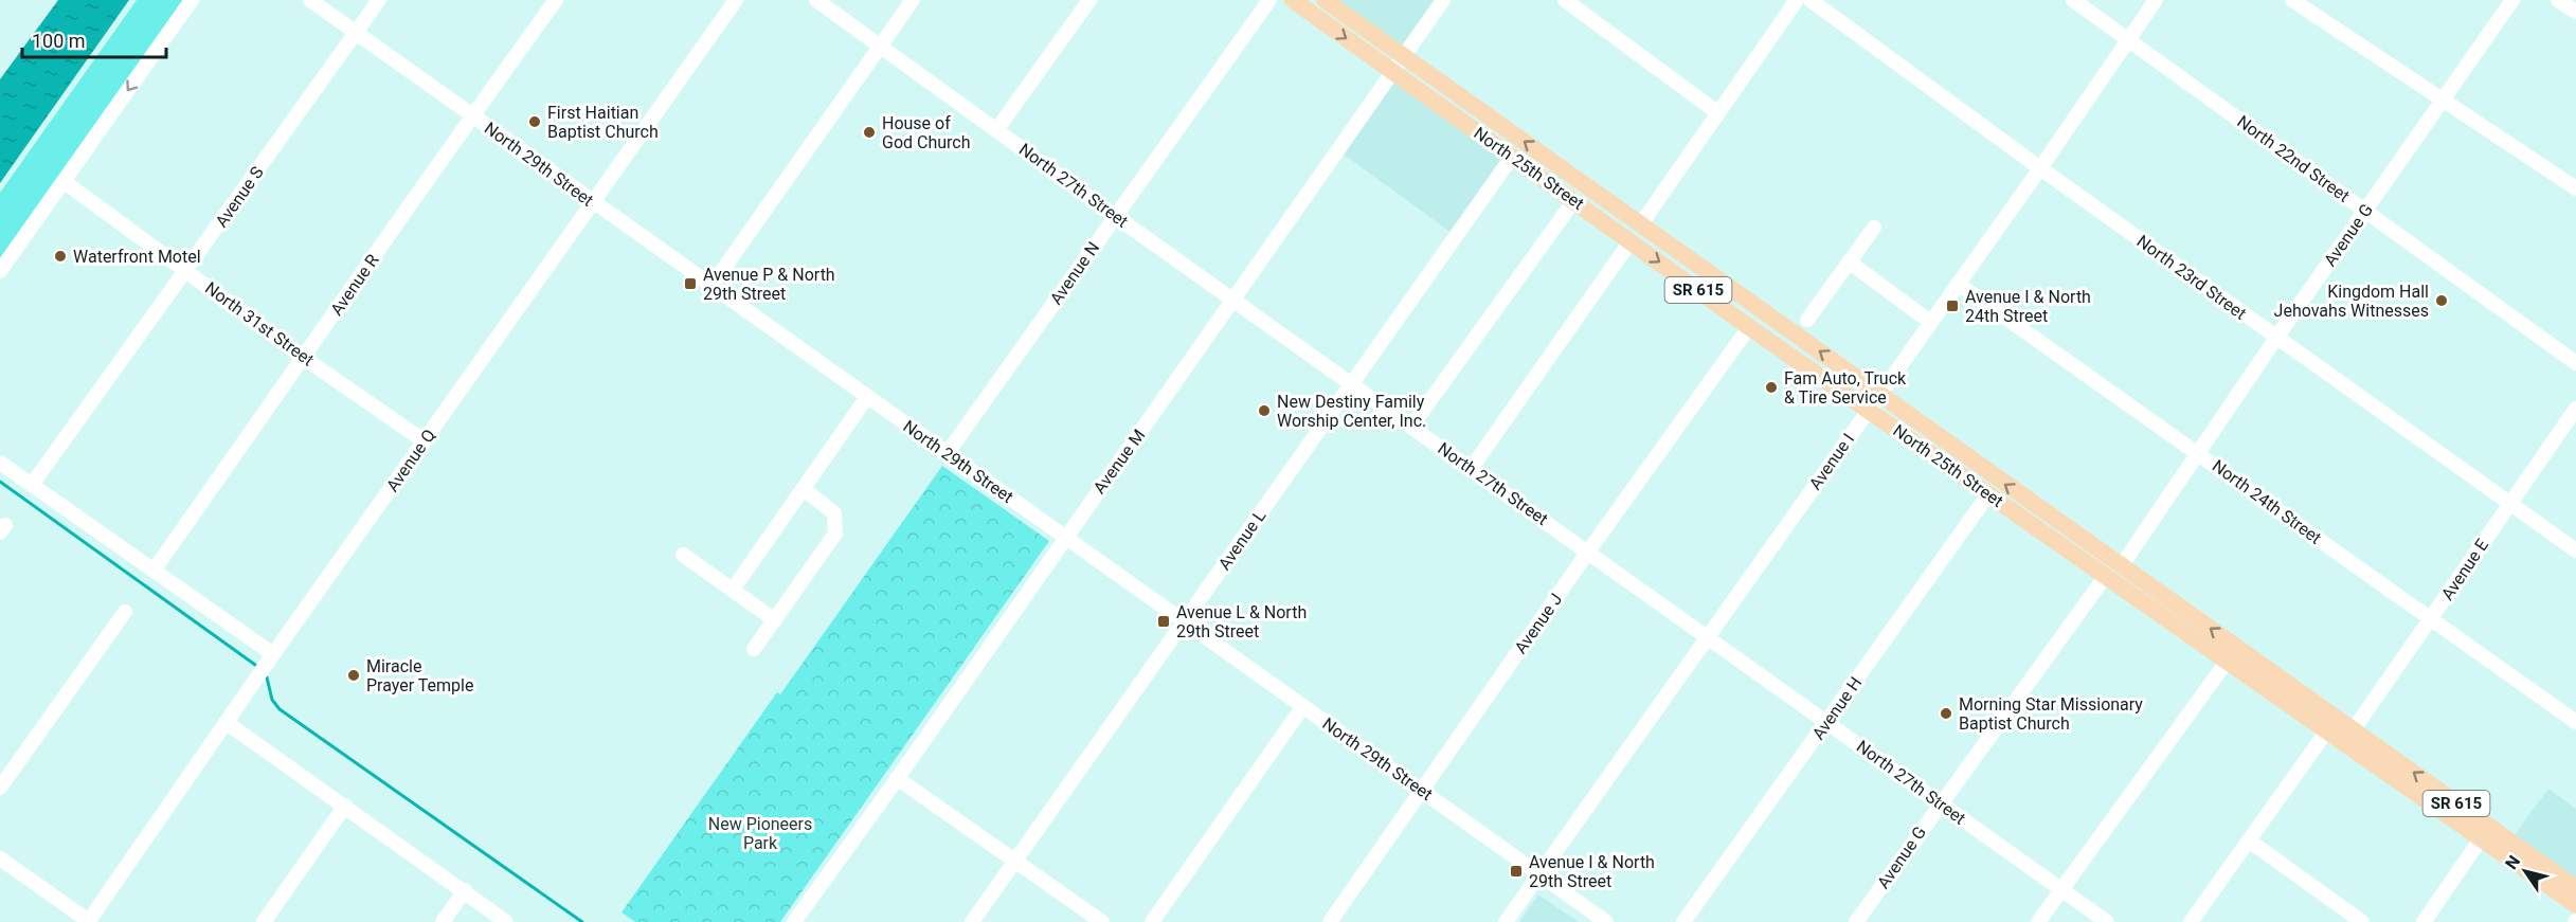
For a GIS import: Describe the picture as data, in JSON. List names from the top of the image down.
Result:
{
  "streets": {
    "main road": ["North 25th Street", "SR 615"],
    "street": [
      "North 22nd Street",
      "North 29th Street",
      "North 27th Street",
      "Avenue S",
      "Avenue G",
      "Avenue N",
      "North 23rd Street",
      "Avenue R",
      "North 31st Street",
      "Avenue Q",
      "Avenue M",
      "Avenue I",
      "North 24th Street",
      "Avenue L",
      "Avenue E",
      "Avenue J",
      "Avenue H"
    ]
  },
  "crossings": [
    ["North 22nd Street", "Avenue G"],
    ["North 22nd Street", "Avenue I"],
    ["North 29th Street", "Avenue S"],
    ["North 29th Street", "Avenue N"],
    ["North 29th Street", "Avenue R"],
    ["North 29th Street", "Avenue Q"],
    ["North 29th Street", "Avenue M"],
    ["North 29th Street", "Avenue I"],
    ["North 29th Street", "Avenue L"],
    ["North 29th Street", "Avenue J"],
    ["North 25th Street", "Avenue G"],
    ["North 25th Street", "Avenue M"],
    ["North 25th Street", "Avenue I"],
    ["North 25th Street", "Avenue L"],
    ["North 25th Street", "Avenue E"],
    ["North 25th Street", "Avenue J"],
    ["North 25th Street", "Avenue H"],
    ["North 27th Street", "Avenue G"],
    ["North 27th Street", "Avenue N"],
    ["North 27th Street", "Avenue M"],
    ["North 27th Street", "Avenue I"],
    ["North 27th Street", "Avenue L"],
    ["North 27th Street", "Avenue J"],
    ["North 27th Street", "Avenue H"],
    ["Avenue S", "North 31st Street"],
    ["Avenue G", "North 23rd Street"],
    ["Avenue G", "North 24th Street"],
    ["North 23rd Street", "Avenue I"],
    ["North 23rd Street", "Avenue E"],
    ["Avenue R", "North 31st Street"],
    ["North 31st Street", "Avenue Q"],
    ["Avenue I", "North 24th Street"],
    ["North 24th Street", "Avenue E"]
  ],
  "parks": ["New Pioneers Park"],
  "places": {
    "other": [
      "First Haitian Baptist Church",
      "House of God Church",
      "Waterfront Motel",
      "Kingdom Hall Jehovahs Witnesses",
      "Fam Auto, Truck & Tire Service",
      "New Destiny Family Worship Center, Inc.",
      "Miracle Prayer Temple",
      "Morning Star Missionary Baptist Church"
    ],
    "transit": [
      "Avenue P & North 29th Street",
      "Avenue I & North 24th Street",
      "Avenue L & North 29th Street",
      "Avenue I & North 29th Street"
    ]
  },
  "scale_bar": "100 m",
  "north": "top left"
}
